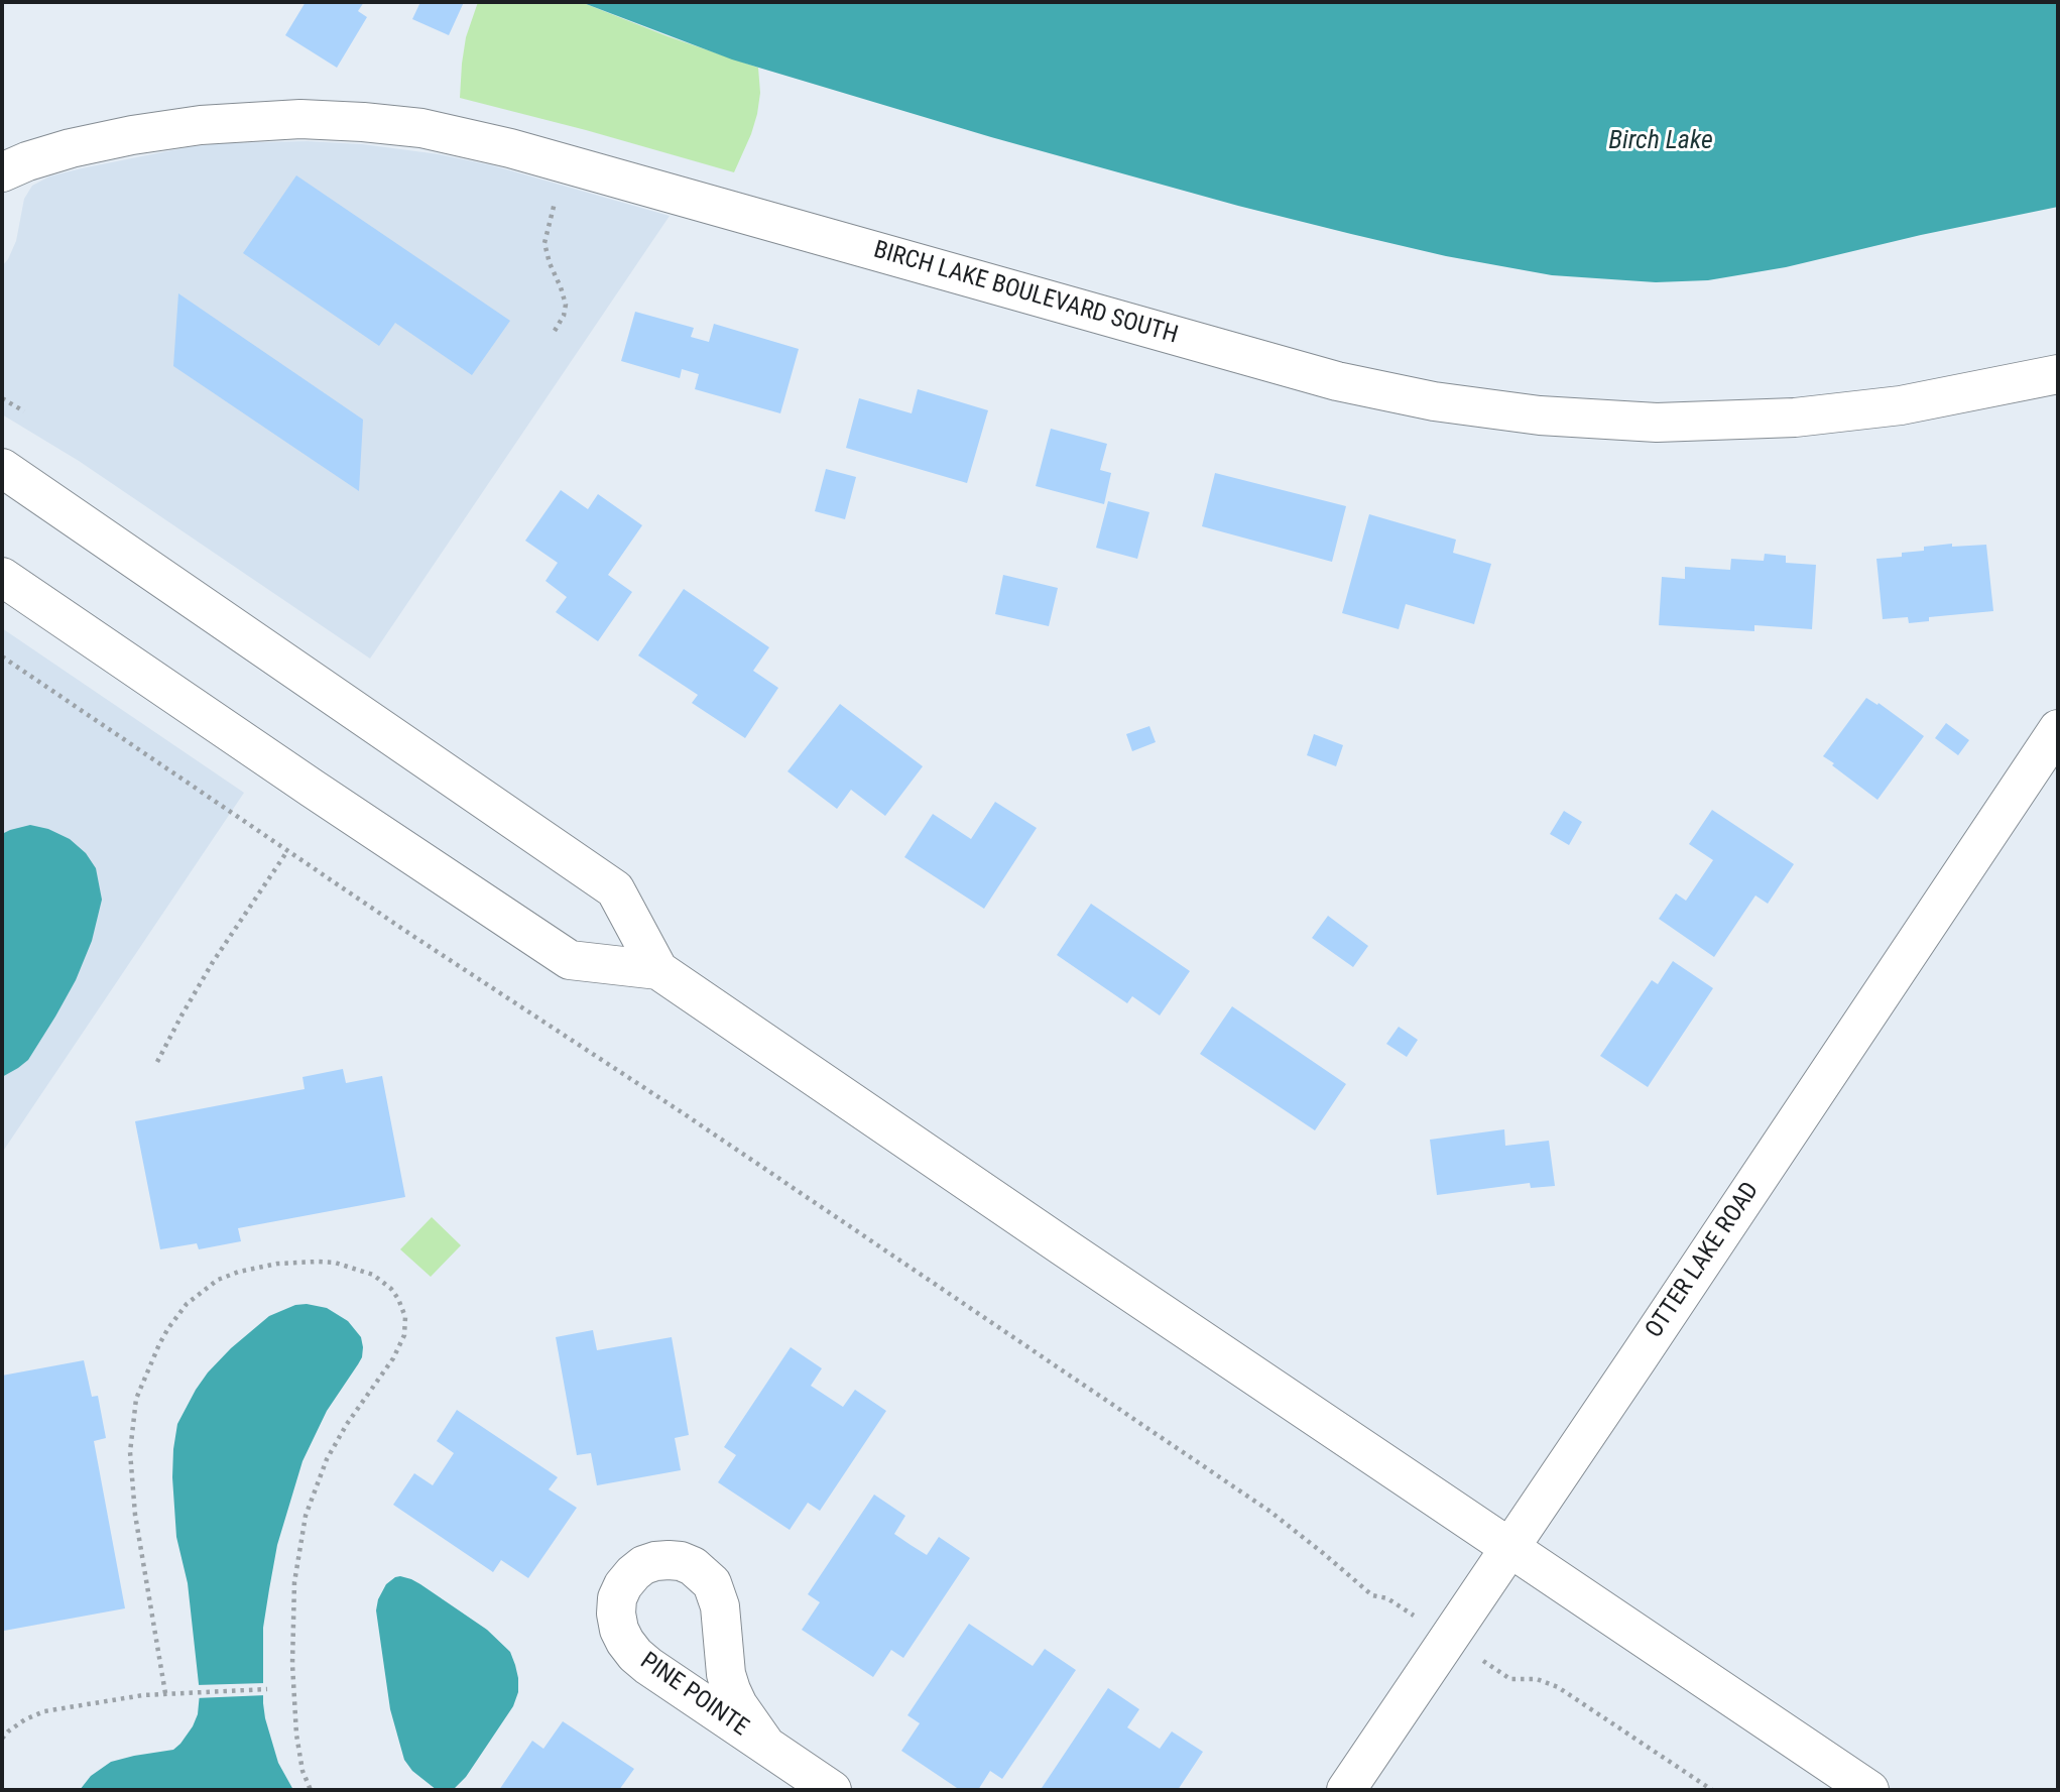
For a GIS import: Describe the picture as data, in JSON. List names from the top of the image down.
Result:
{
  "streets": {
    "street": ["BIRCH LAKE BOULEVARD SOUTH", "OTTER LAKE ROAD", "PINE POINTE"]
  },
  "water": ["Birch Lake"]
}
